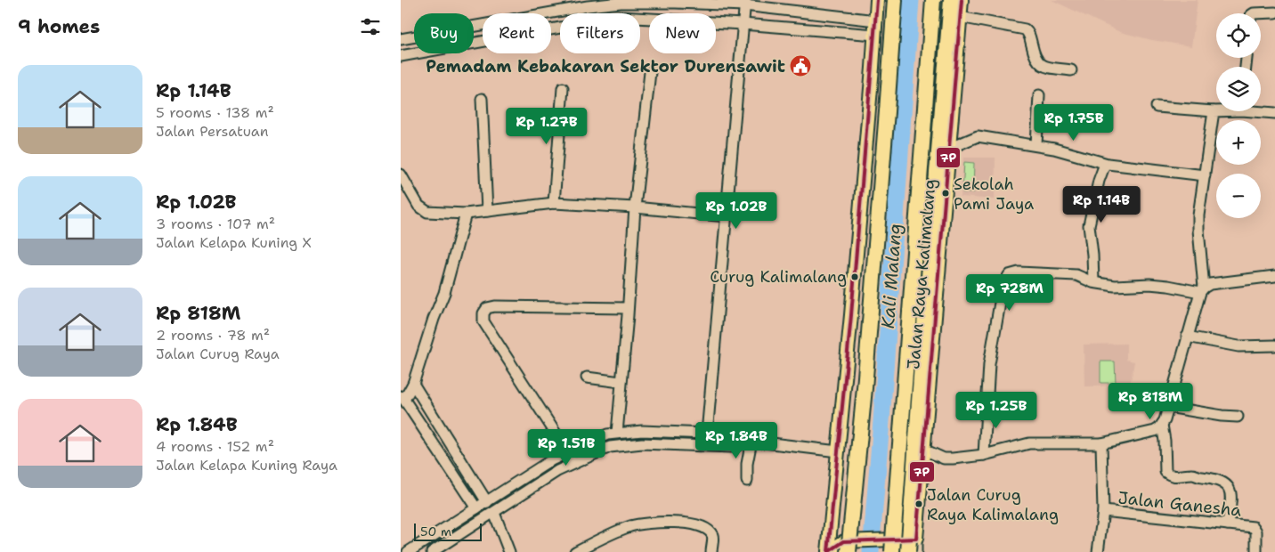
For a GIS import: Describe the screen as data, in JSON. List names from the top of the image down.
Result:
{
  "streets": {
    "main road": ["Jalan Raya Kalimalang"],
    "street": ["Jalan Ganesha"]
  },
  "water": ["Kali Malang"],
  "places": {
    "public building": ["Pemadam Kebakaran Sektor Durensawit"],
    "other": ["Sekolah Pami Jaya", "Curug Kalimalang", "Jalan Curug Raya Kalimalang"]
  },
  "lines": ["transit line 7P"],
  "scale_bar": "50 m",
  "page": {
    "heading": "9 homes",
    "map_buttons": ["+", "−"],
    "chip": [
      "Buy",
      "Rent",
      "Filters",
      "New"
    ],
    "list": [
      {
        "name": "Rp 1.14B",
        "note": "5 rooms · 138 m² · Jalan Persatuan"
      },
      {
        "name": "Rp 1.02B",
        "note": "3 rooms · 107 m² · Jalan Kelapa Kuning X"
      },
      {
        "name": "Rp 818M",
        "note": "2 rooms · 78 m² · Jalan Curug Raya"
      },
      {
        "name": "Rp 1.84B",
        "note": "4 rooms · 152 m² · Jalan Kelapa Kuning Raya"
      }
    ],
    "price": [
      "Rp 1.75B",
      "Rp 1.27B",
      "Rp 1.14B",
      "Rp 1.02B",
      "Rp 728M",
      "Rp 818M",
      "Rp 1.25B",
      "Rp 1.84B",
      "Rp 1.51B"
    ],
    "scale": "50 m"
  }
}
